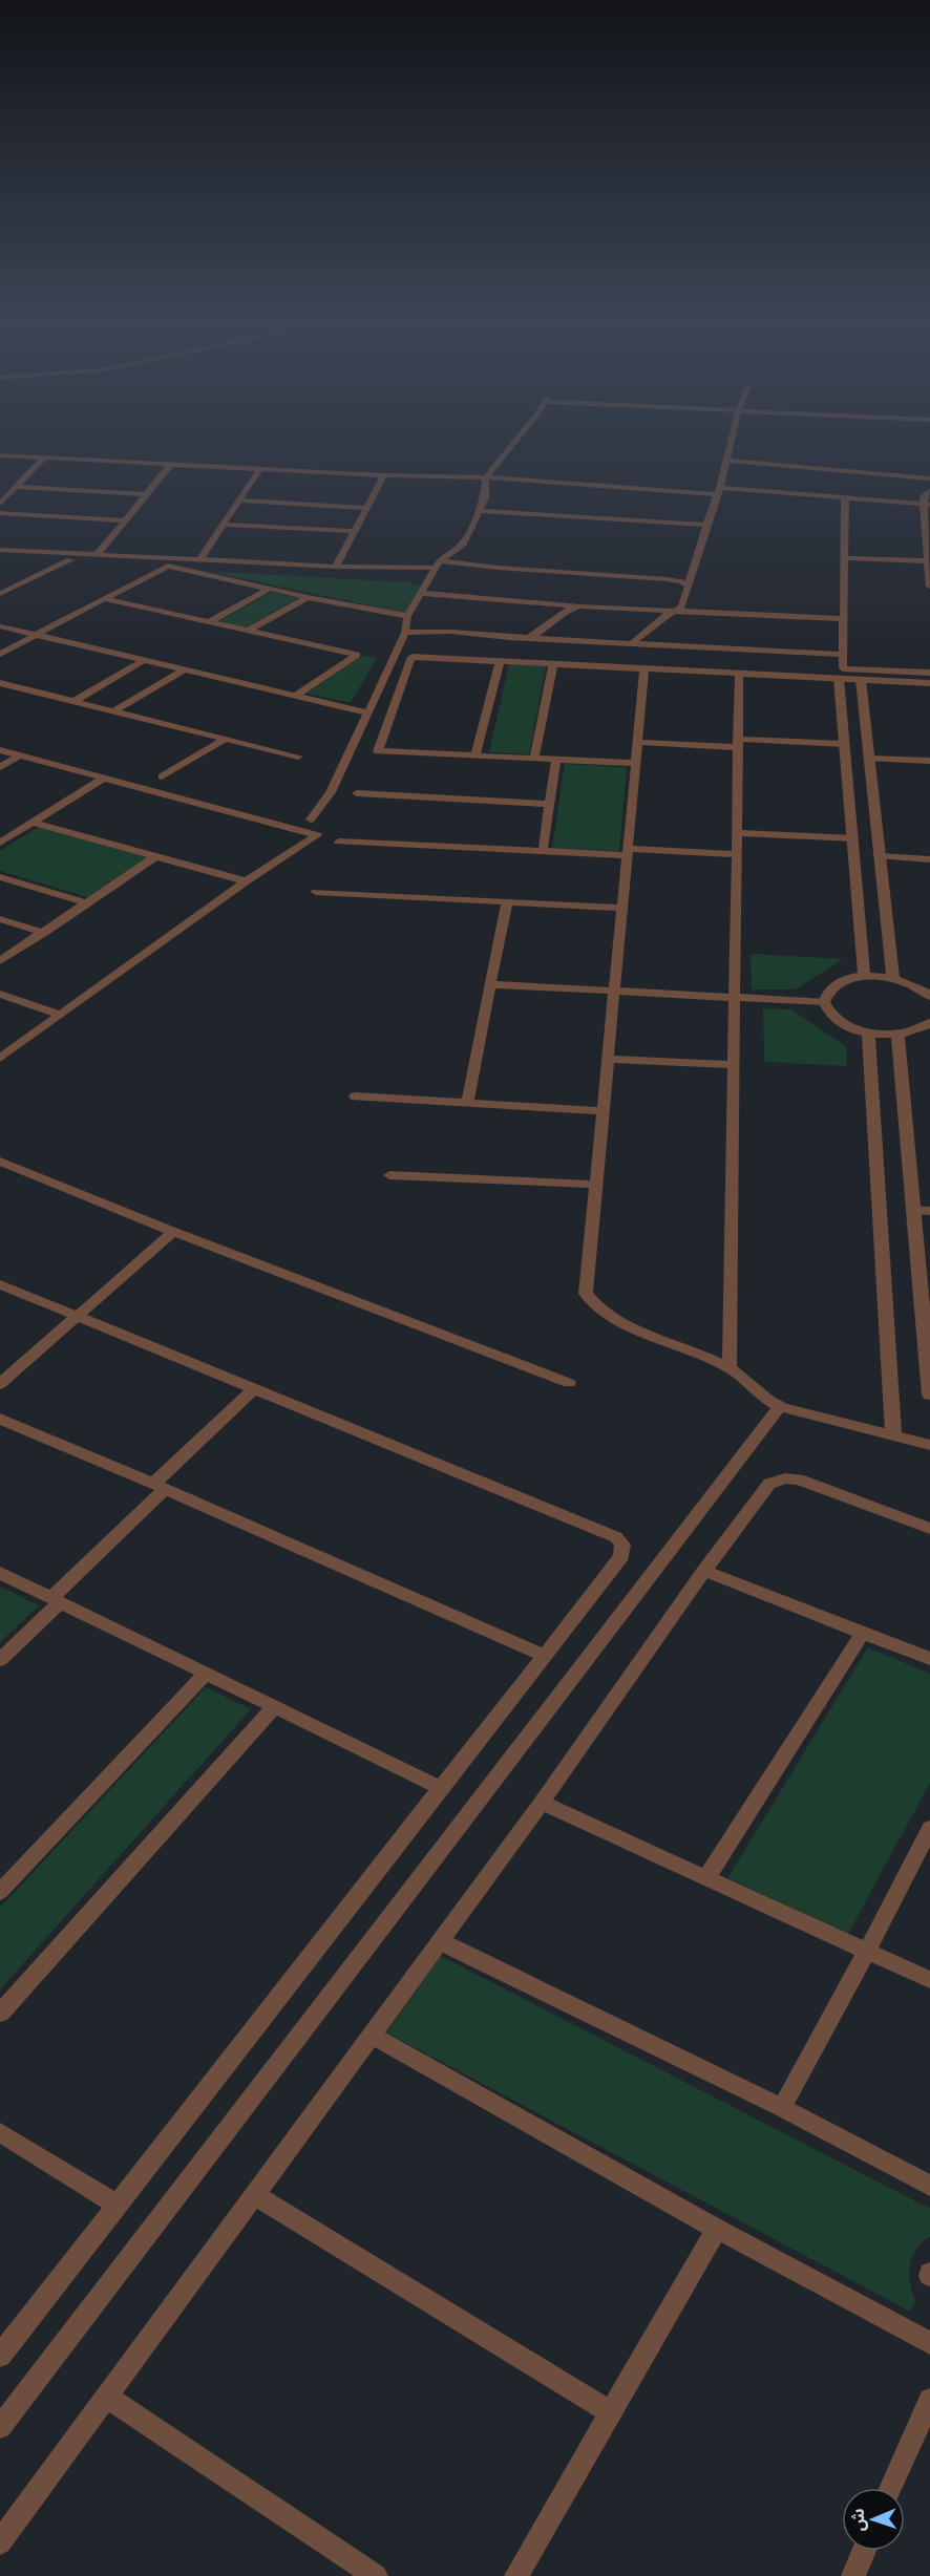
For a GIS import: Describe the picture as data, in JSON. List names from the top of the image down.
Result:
{
  "north": "left"
}
